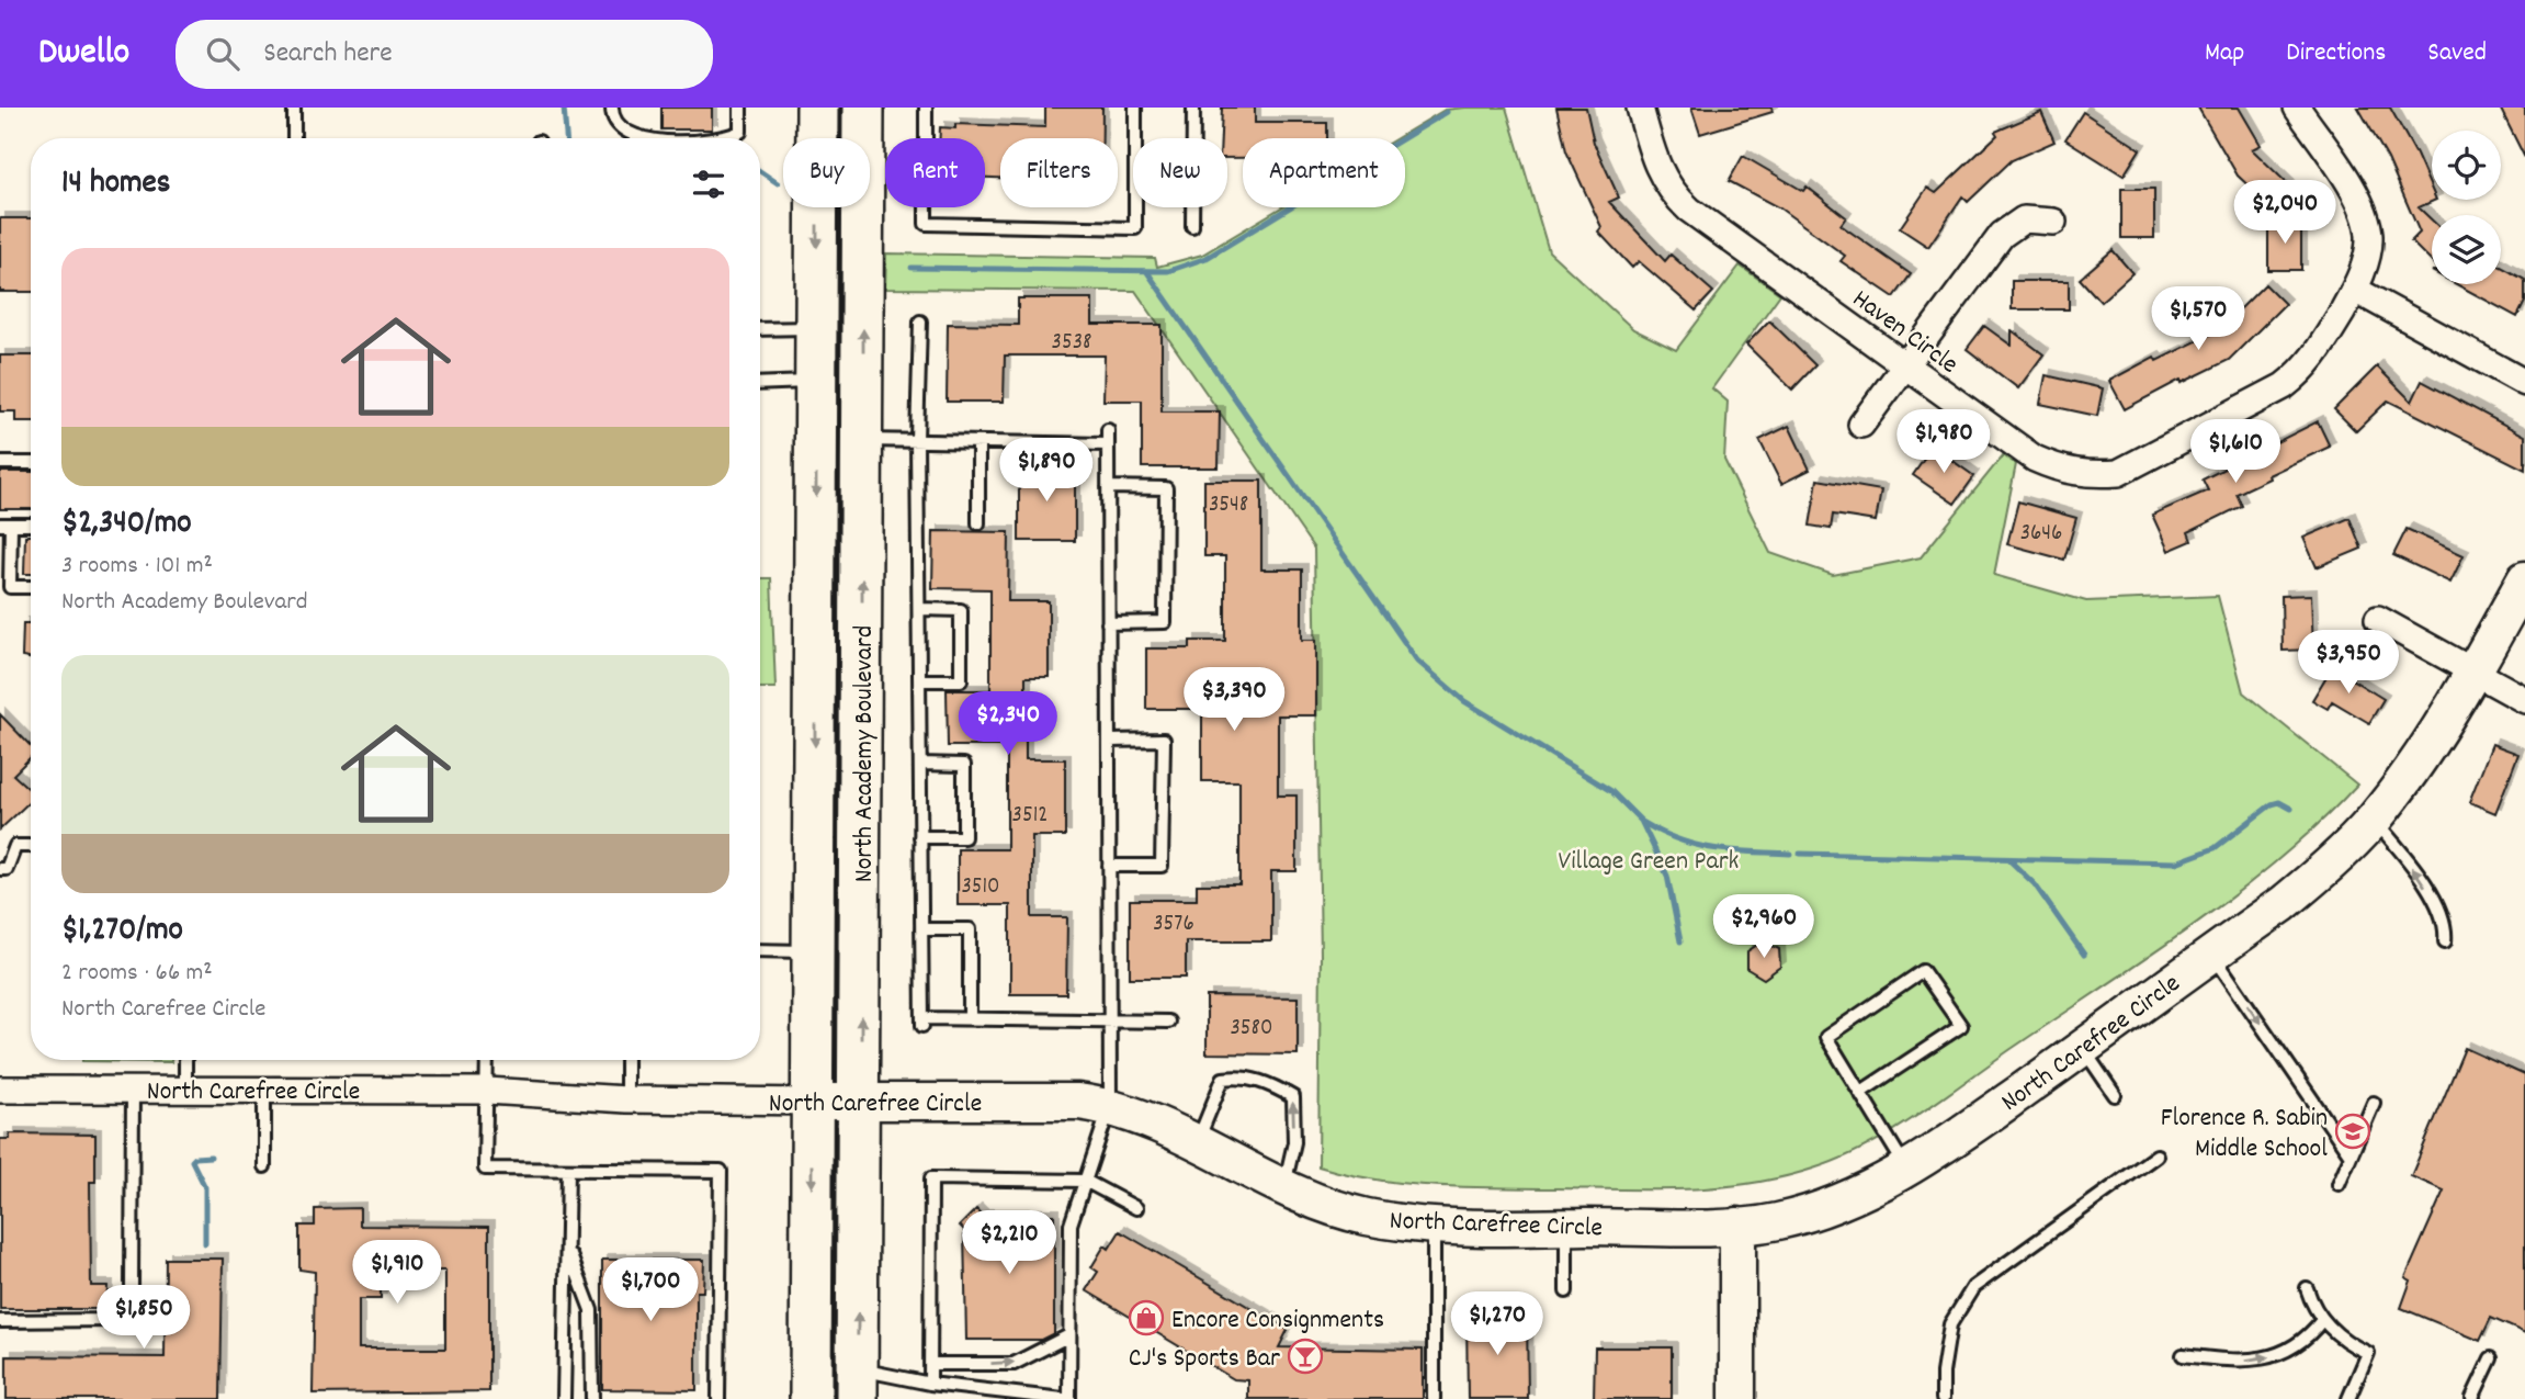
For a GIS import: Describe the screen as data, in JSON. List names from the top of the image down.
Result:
{
  "streets": {
    "highway": ["North Academy Boulevard"],
    "main road": ["North Carefree Circle"],
    "street": ["Haven Circle"]
  },
  "crossings": [
    ["North Academy Boulevard", "North Carefree Circle"]
  ],
  "parks": ["Village Green Park"],
  "places": {
    "school or university": ["Florence R. Sabin Middle School"],
    "shop": ["Encore Consignments"],
    "bar": ["CJ's Sports Bar"]
  },
  "house_numbers": [
    "3538",
    "3548",
    "3646",
    "3512",
    "3510",
    "3576",
    "3580"
  ],
  "page": {
    "header": "Dwello",
    "search": "Search here",
    "nav": ["Map", "Directions", "Saved"],
    "chip": [
      "Buy",
      "Rent",
      "Filters",
      "New",
      "Apartment"
    ],
    "heading": "14 homes",
    "price": [
      "$2,040",
      "$1,570",
      "$1,980",
      "$1,610",
      "$1,890",
      "$3,950",
      "$3,390",
      "$2,340",
      "$2,960",
      "$2,210",
      "$1,910",
      "$1,700",
      "$1,850",
      "$1,270"
    ],
    "list": [
      {
        "name": "$2,340/mo",
        "note": "3 rooms · 101 m² · North Academy Boulevard"
      },
      {
        "name": "$1,270/mo",
        "note": "2 rooms · 66 m² · North Carefree Circle"
      }
    ]
  }
}
